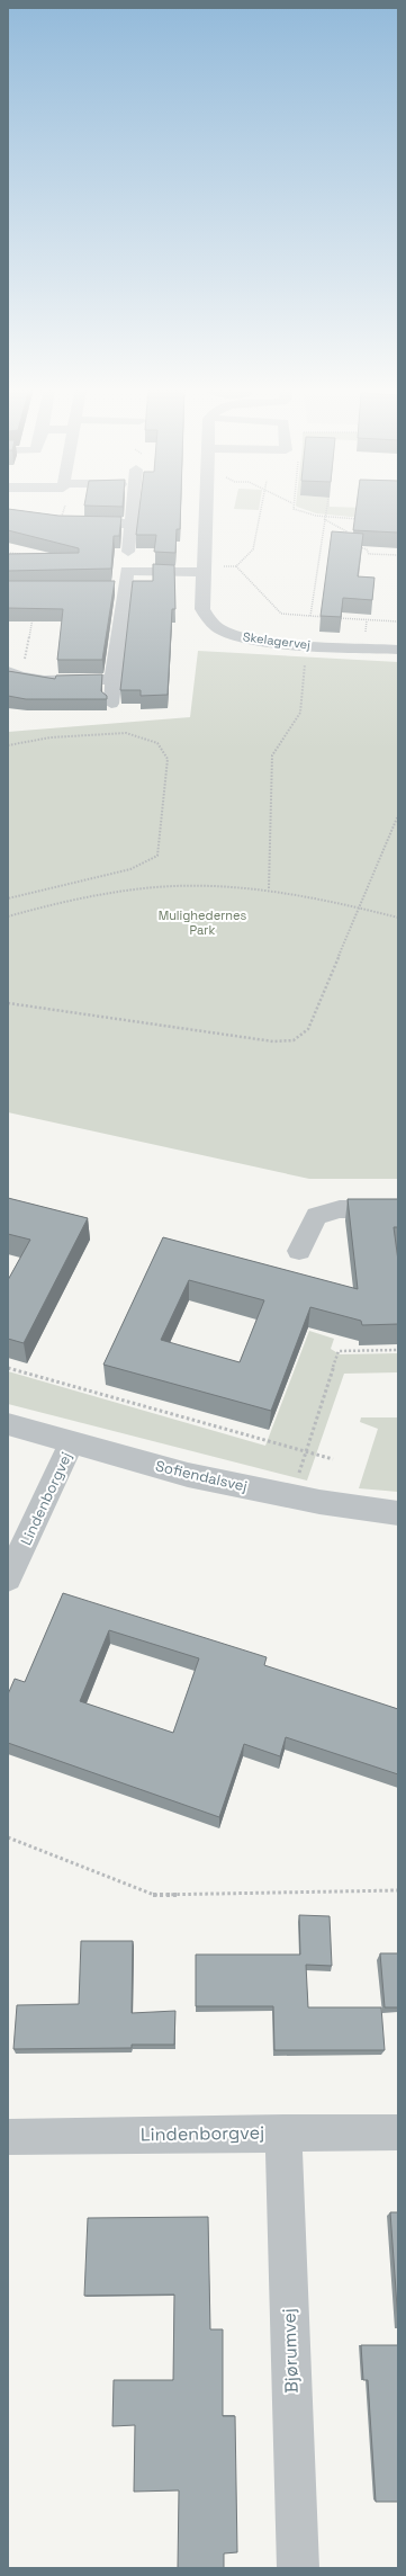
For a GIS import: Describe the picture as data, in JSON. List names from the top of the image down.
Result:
{
  "streets": {
    "street": [
      "Skelagervej",
      "Sofiendalsvej",
      "Lindenborgvej",
      "Bjørumvej"
    ]
  },
  "crossings": [
    ["Sofiendalsvej", "Lindenborgvej"],
    ["Lindenborgvej", "Bjørumvej"]
  ],
  "parks": ["Mulighedernes Park"]
}
